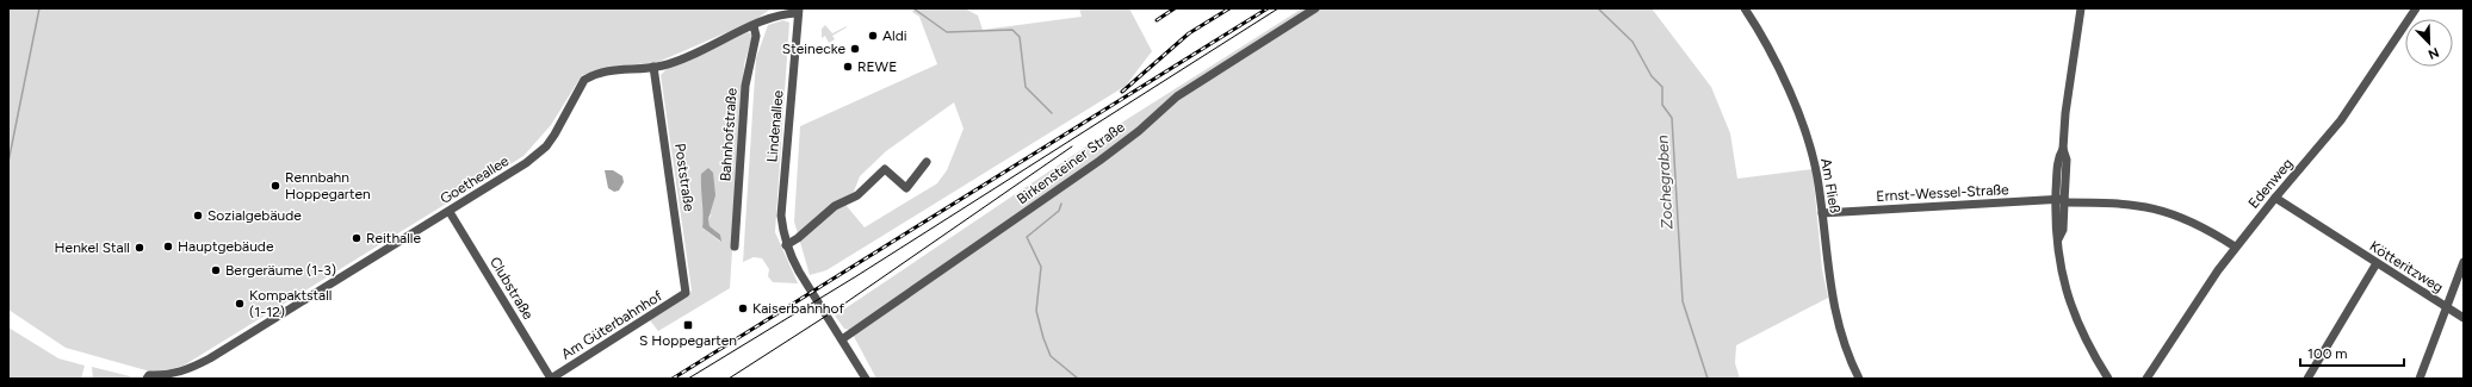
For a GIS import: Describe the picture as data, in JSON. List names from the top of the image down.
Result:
{
  "streets": {
    "street": [
      "Lindenallee",
      "Bahnhofstraße",
      "Birkensteiner Straße",
      "Poststraße",
      "Goetheallee",
      "Edenweg",
      "Am Fließ",
      "Ernst-Wessel-Straße",
      "Kötteritzweg",
      "Clubstraße",
      "Am Güterbahnhof"
    ]
  },
  "crossings": [
    ["Lindenallee", "Birkensteiner Straße"],
    ["Lindenallee", "Goetheallee"],
    ["Bahnhofstraße", "Goetheallee"],
    ["Poststraße", "Goetheallee"],
    ["Poststraße", "Am Güterbahnhof"],
    ["Goetheallee", "Clubstraße"],
    ["Edenweg", "Ernst-Wessel-Straße"],
    ["Edenweg", "Kötteritzweg"],
    ["Am Fließ", "Ernst-Wessel-Straße"],
    ["Clubstraße", "Am Güterbahnhof"]
  ],
  "water": ["Zochegraben"],
  "places": {
    "other": [
      "Aldi",
      "Steinecke",
      "REWE",
      "Rennbahn Hoppegarten",
      "Sozialgebäude",
      "Reithalle",
      "Hauptgebäude",
      "Henkel Stall",
      "Bergeräume (1-3)",
      "Kompaktstall (1-12)",
      "Kaiserbahnhof"
    ],
    "transit": ["S Hoppegarten"]
  },
  "scale_bar": "100 m",
  "north": "bottom right"
}
